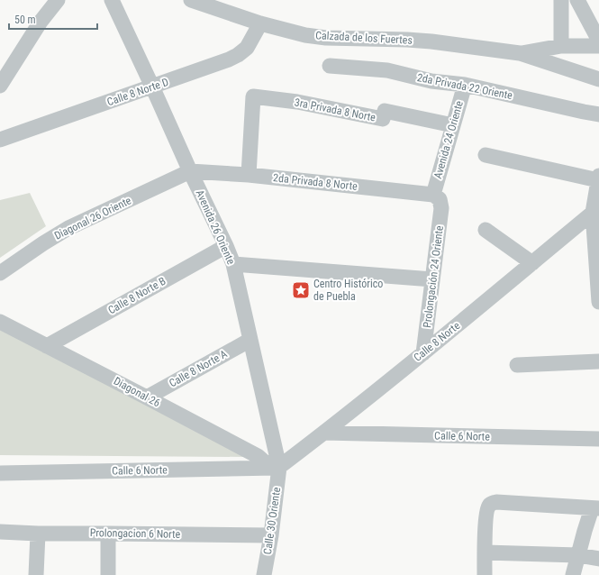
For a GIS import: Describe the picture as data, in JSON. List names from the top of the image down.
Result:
{
  "streets": {
    "street": [
      "Calzada de los Fuertes",
      "2da Privada 22 Oriente",
      "Calle 8 Norte D",
      "3ra Privada 8 Norte",
      "Avenida 24 Oriente",
      "2da Privada 8 Norte",
      "Diagonal 26 Oriente",
      "Avenida 26 Oriente",
      "Prolongación 24 Oriente",
      "Calle 8 Norte B",
      "Calle 8 Norte",
      "Calle 8 Norte A",
      "Diagonal 26",
      "Calle 6 Norte",
      "Calle 30 Oriente",
      "Prolongacion 6 Norte"
    ]
  },
  "crossings": [
    ["Calzada de los Fuertes", "Calle 8 Norte D"],
    ["2da Privada 22 Oriente", "Avenida 24 Oriente"],
    ["Calle 8 Norte D", "Avenida 26 Oriente"],
    ["3ra Privada 8 Norte", "Avenida 24 Oriente"],
    ["3ra Privada 8 Norte", "2da Privada 8 Norte"],
    ["Avenida 24 Oriente", "2da Privada 8 Norte"],
    ["Avenida 24 Oriente", "Prolongación 24 Oriente"],
    ["2da Privada 8 Norte", "Diagonal 26 Oriente"],
    ["2da Privada 8 Norte", "Avenida 26 Oriente"],
    ["2da Privada 8 Norte", "Prolongación 24 Oriente"],
    ["Diagonal 26 Oriente", "Avenida 26 Oriente"],
    ["Avenida 26 Oriente", "Calle 8 Norte B"],
    ["Avenida 26 Oriente", "Calle 8 Norte"],
    ["Avenida 26 Oriente", "Calle 8 Norte A"],
    ["Avenida 26 Oriente", "Diagonal 26"],
    ["Avenida 26 Oriente", "Calle 6 Norte"],
    ["Avenida 26 Oriente", "Calle 30 Oriente"],
    ["Prolongación 24 Oriente", "Calle 8 Norte"],
    ["Calle 8 Norte B", "Diagonal 26"],
    ["Calle 8 Norte", "Diagonal 26"],
    ["Calle 8 Norte", "Calle 6 Norte"],
    ["Calle 8 Norte", "Calle 30 Oriente"],
    ["Calle 8 Norte A", "Diagonal 26"],
    ["Diagonal 26", "Calle 6 Norte"],
    ["Diagonal 26", "Calle 30 Oriente"],
    ["Calle 6 Norte", "Calle 30 Oriente"],
    ["Calle 30 Oriente", "Prolongacion 6 Norte"]
  ],
  "places": {
    "place": ["Centro Histórico de Puebla"]
  },
  "scale_bar": "50 m"
}
